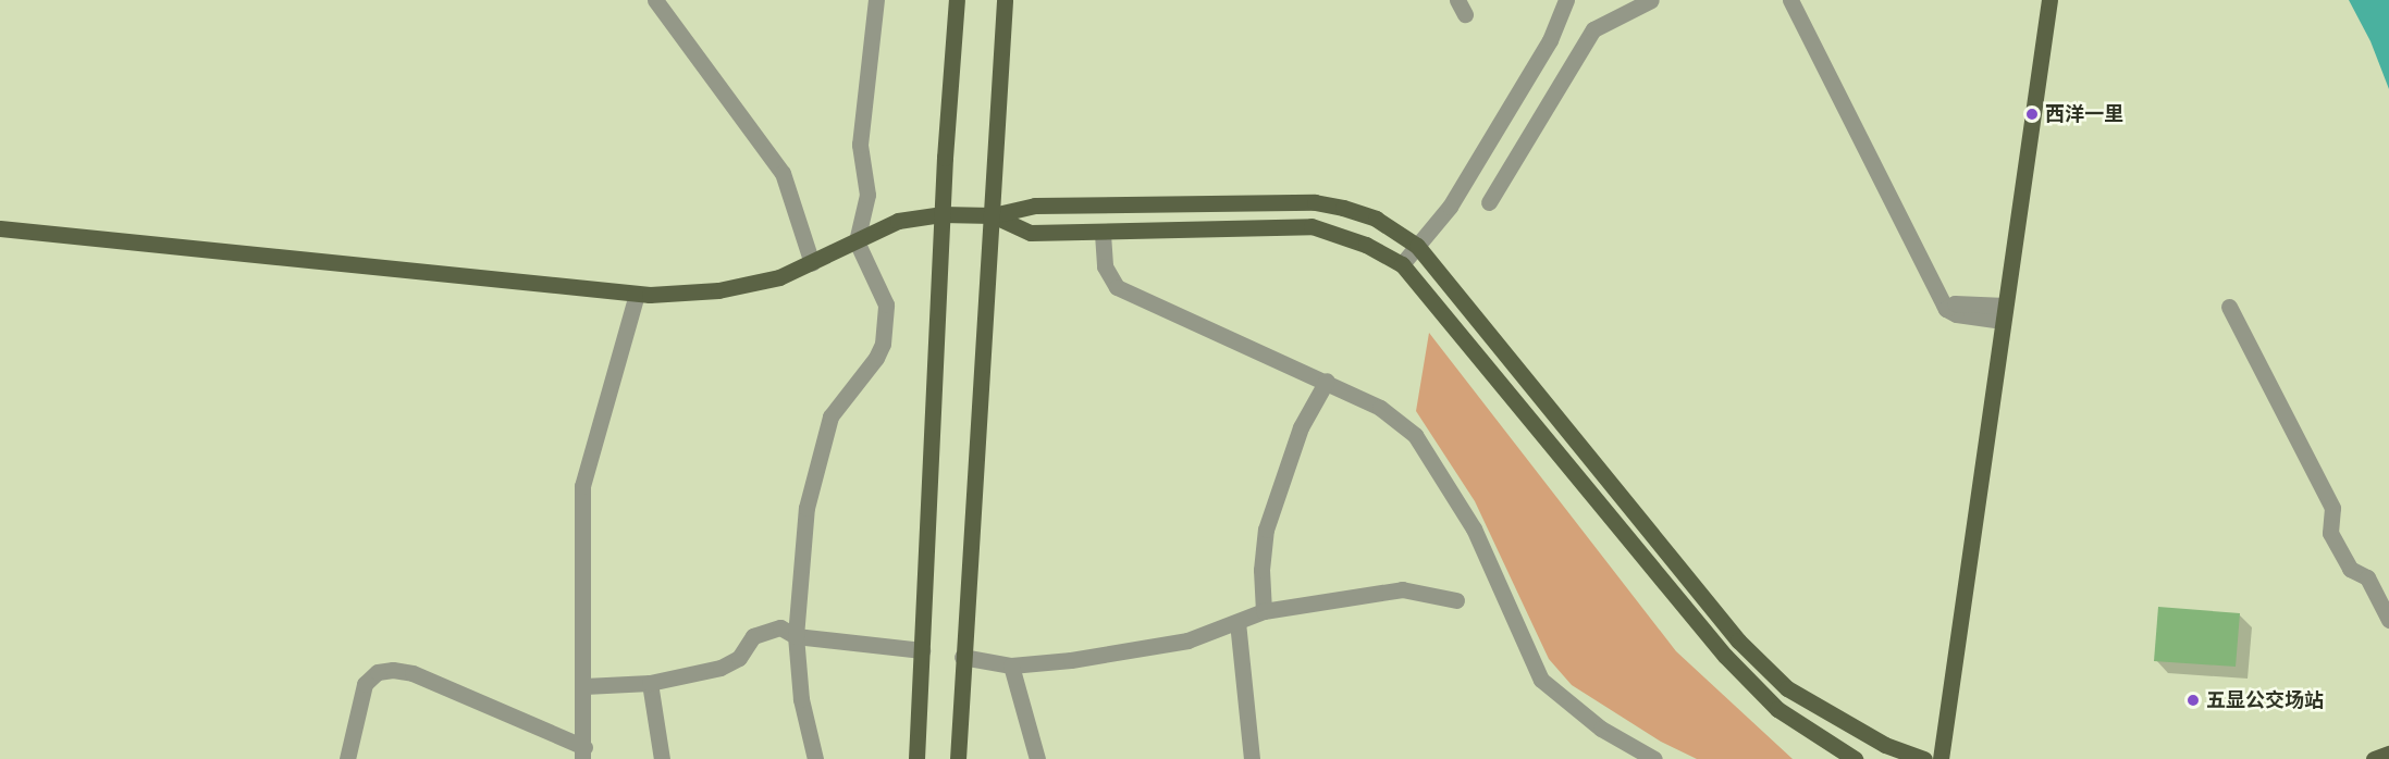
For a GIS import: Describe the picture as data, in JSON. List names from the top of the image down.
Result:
{
  "places": ["西洋一里", "五显公交场站"]
}
